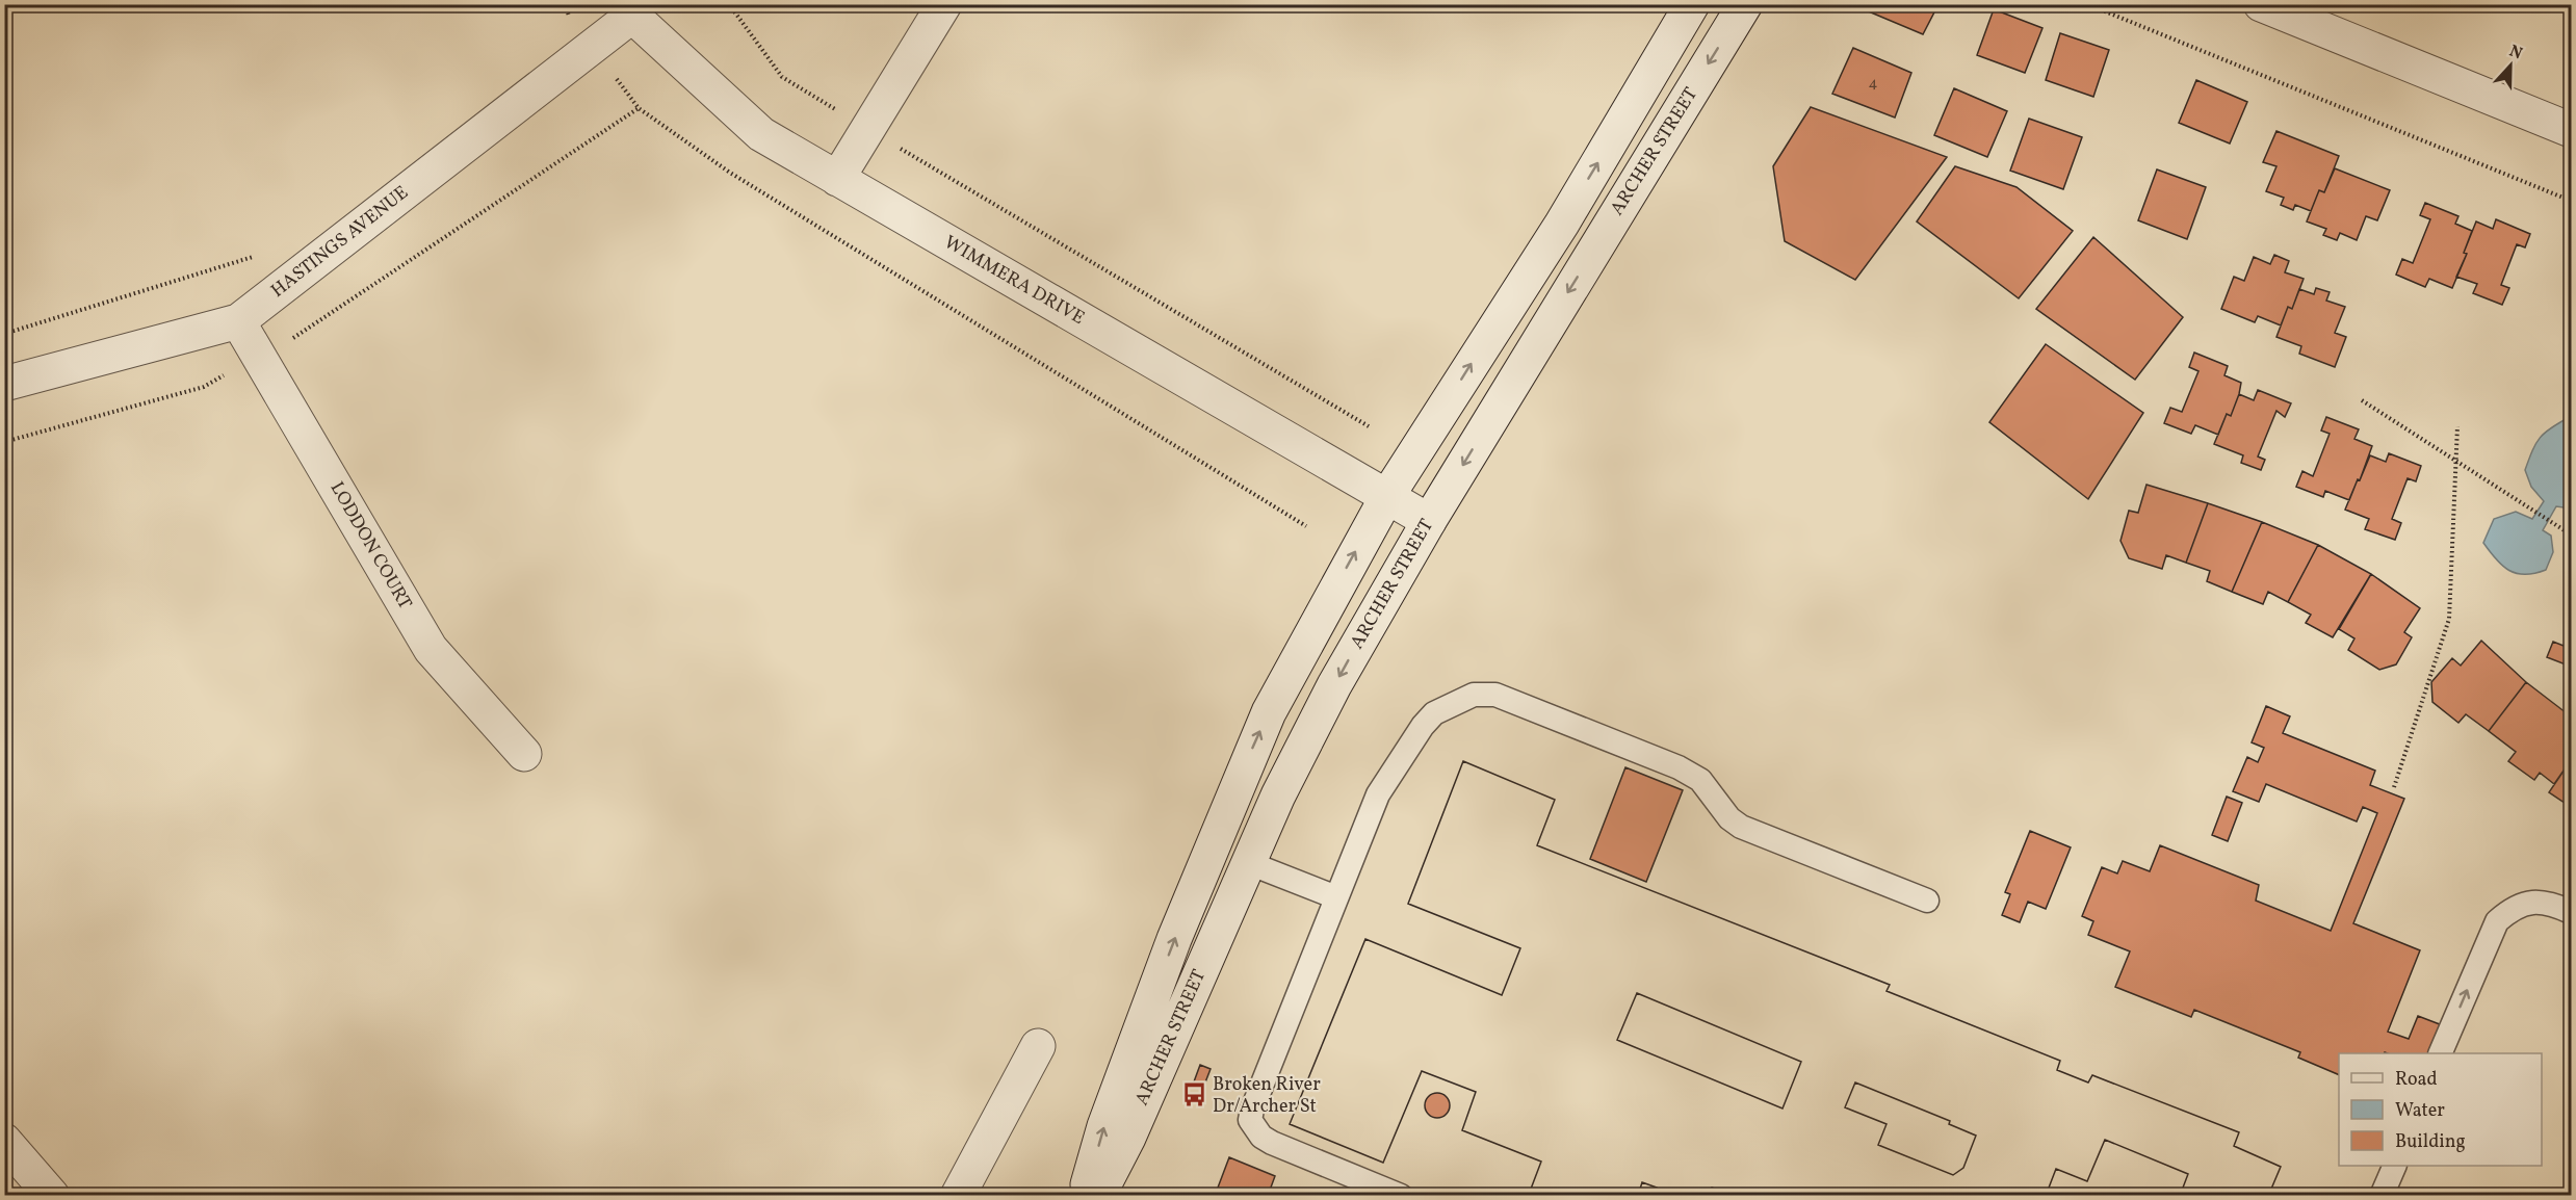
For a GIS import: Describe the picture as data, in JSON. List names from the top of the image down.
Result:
{
  "streets": {
    "street": [
      "ARCHER STREET",
      "HASTINGS AVENUE",
      "WIMMERA DRIVE",
      "LODDON COURT"
    ]
  },
  "crossings": [
    ["ARCHER STREET", "WIMMERA DRIVE"],
    ["HASTINGS AVENUE", "WIMMERA DRIVE"],
    ["HASTINGS AVENUE", "LODDON COURT"]
  ],
  "places": {
    "bus stop": ["Broken River Dr/Archer St"]
  },
  "house_numbers": ["4"],
  "legend": ["Road", "Water", "Building"],
  "north": "top"
}
